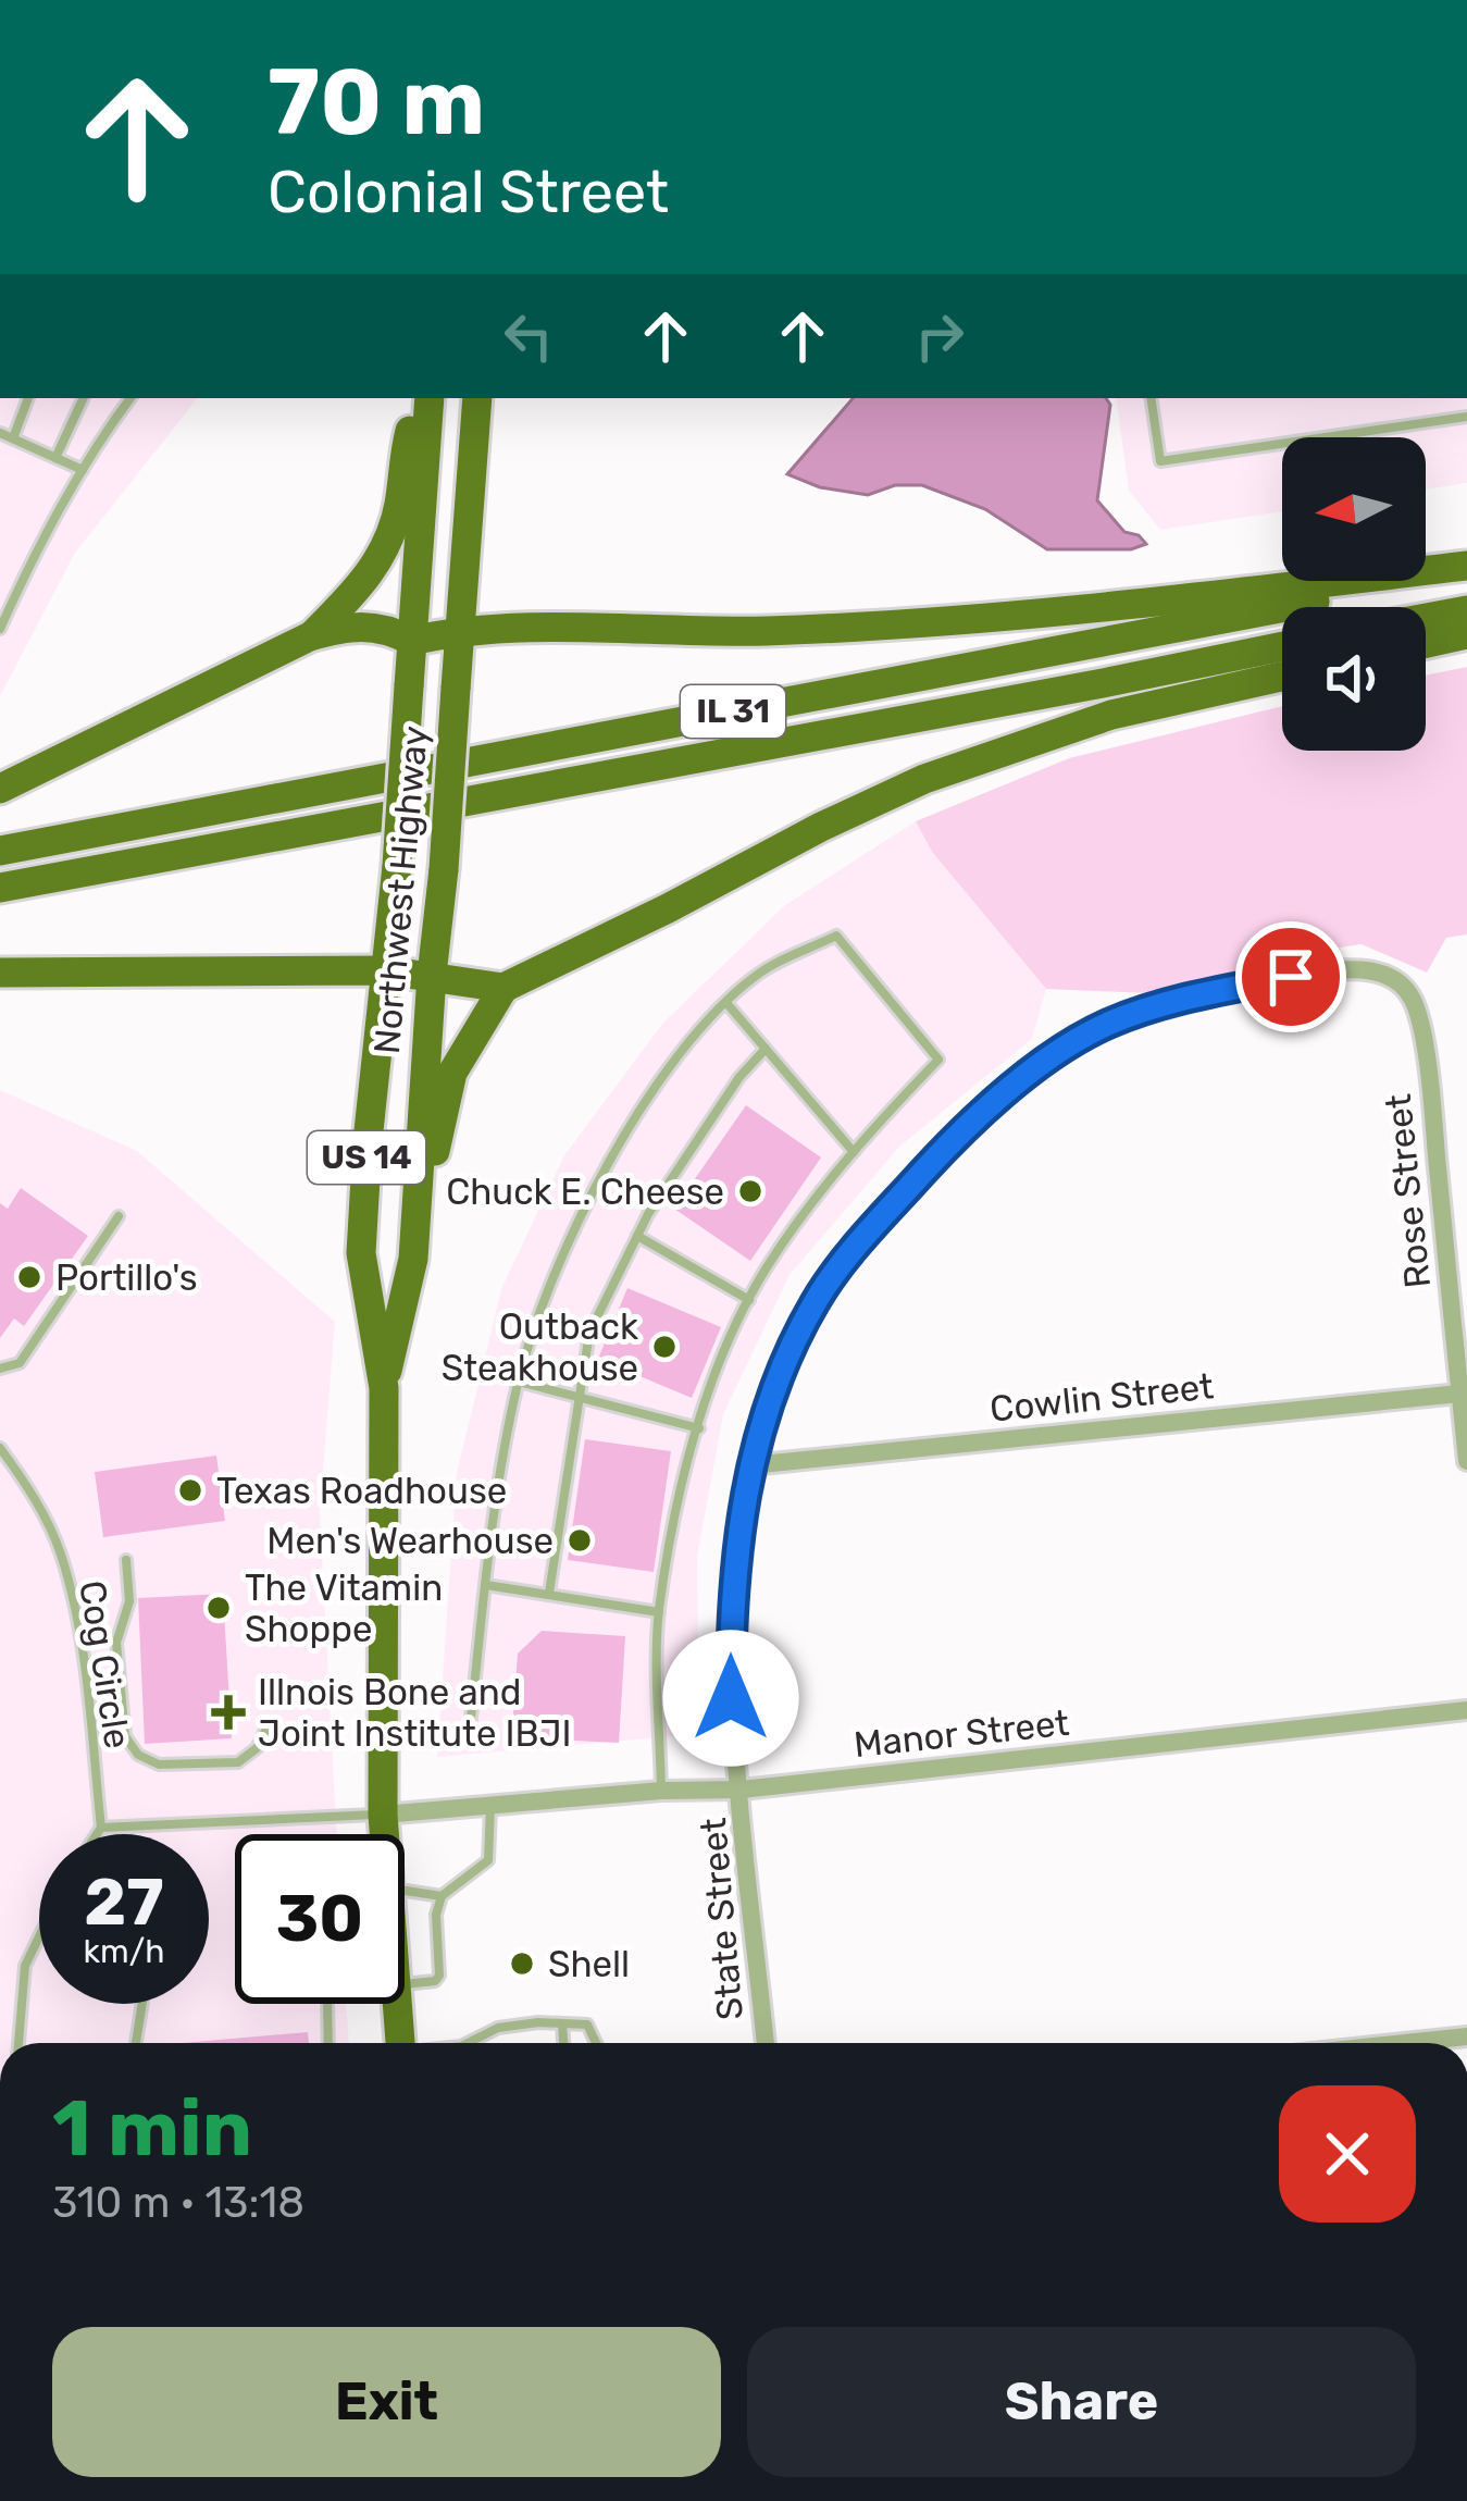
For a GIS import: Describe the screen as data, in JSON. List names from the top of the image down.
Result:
{
  "streets": {
    "main road": ["IL 31", "Northwest Highway", "US 14"],
    "street": [
      "Rose Street",
      "Cowlin Street",
      "Manor Street",
      "State Street"
    ],
    "lane": ["Cog Circle"]
  },
  "crossings": [
    ["Northwest Highway", "Manor Street"],
    ["Rose Street", "Cowlin Street"],
    ["Rose Street", "State Street"],
    ["Cowlin Street", "State Street"],
    ["Manor Street", "State Street"]
  ],
  "places": {
    "other": [
      "Chuck E. Cheese",
      "Portillo's",
      "Outback Steakhouse",
      "Texas Roadhouse",
      "Men's Wearhouse",
      "The Vitamin Shoppe",
      "Shell"
    ],
    "health": ["Illnois Bone and Joint Institute IBJI"]
  },
  "north": "left",
  "page": {
    "turn": ["70 m", "Colonial Street"],
    "speed": "27 km/h",
    "limit": "30",
    "heading": ["1 min", "310 m · 13:18"],
    "buttons": ["Exit", "Share"]
  }
}
